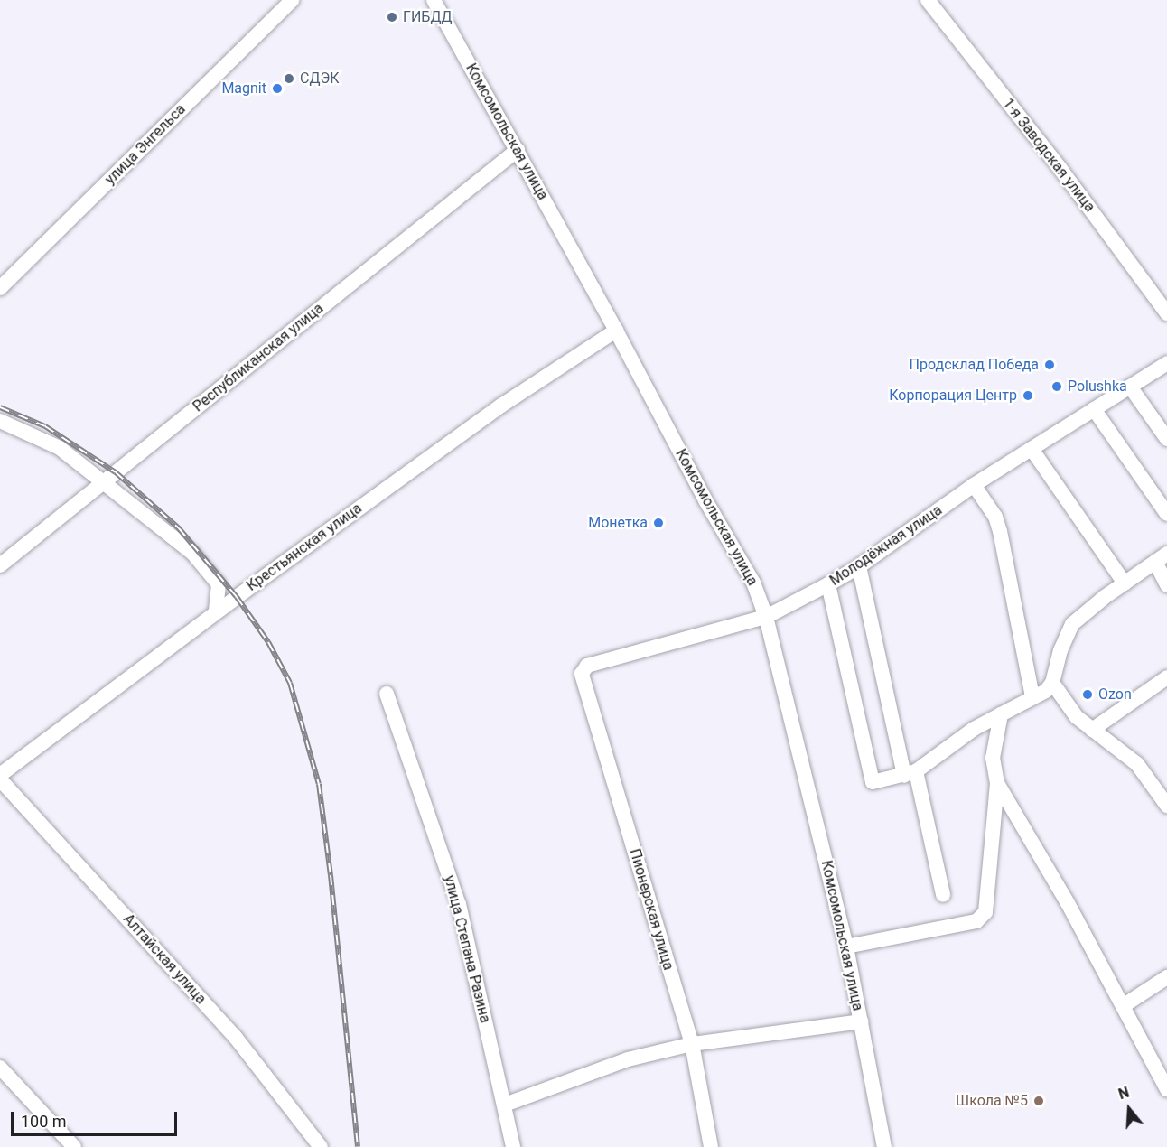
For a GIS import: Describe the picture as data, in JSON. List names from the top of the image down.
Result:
{
  "streets": {
    "street": [
      "Комсомольская улица",
      "улица Энгельса",
      "1-я Заводская улица",
      "Республиканская улица",
      "Молодёжная улица",
      "Крестьянская улица",
      "Пионерская улица",
      "улица Степана Разина",
      "Алтайская улица"
    ]
  },
  "crossings": [
    ["Комсомольская улица", "Республиканская улица"],
    ["Комсомольская улица", "Молодёжная улица"],
    ["Комсомольская улица", "Крестьянская улица"],
    ["Молодёжная улица", "Пионерская улица"]
  ],
  "places": [
    "ГИБДД",
    "СДЭК",
    "Magnit",
    "Продсклад Победа",
    "Polushka",
    "Корпорация Центр",
    "Монетка",
    "Ozon",
    "Школа №5"
  ],
  "scale_bar": "100 m",
  "north": "top"
}
